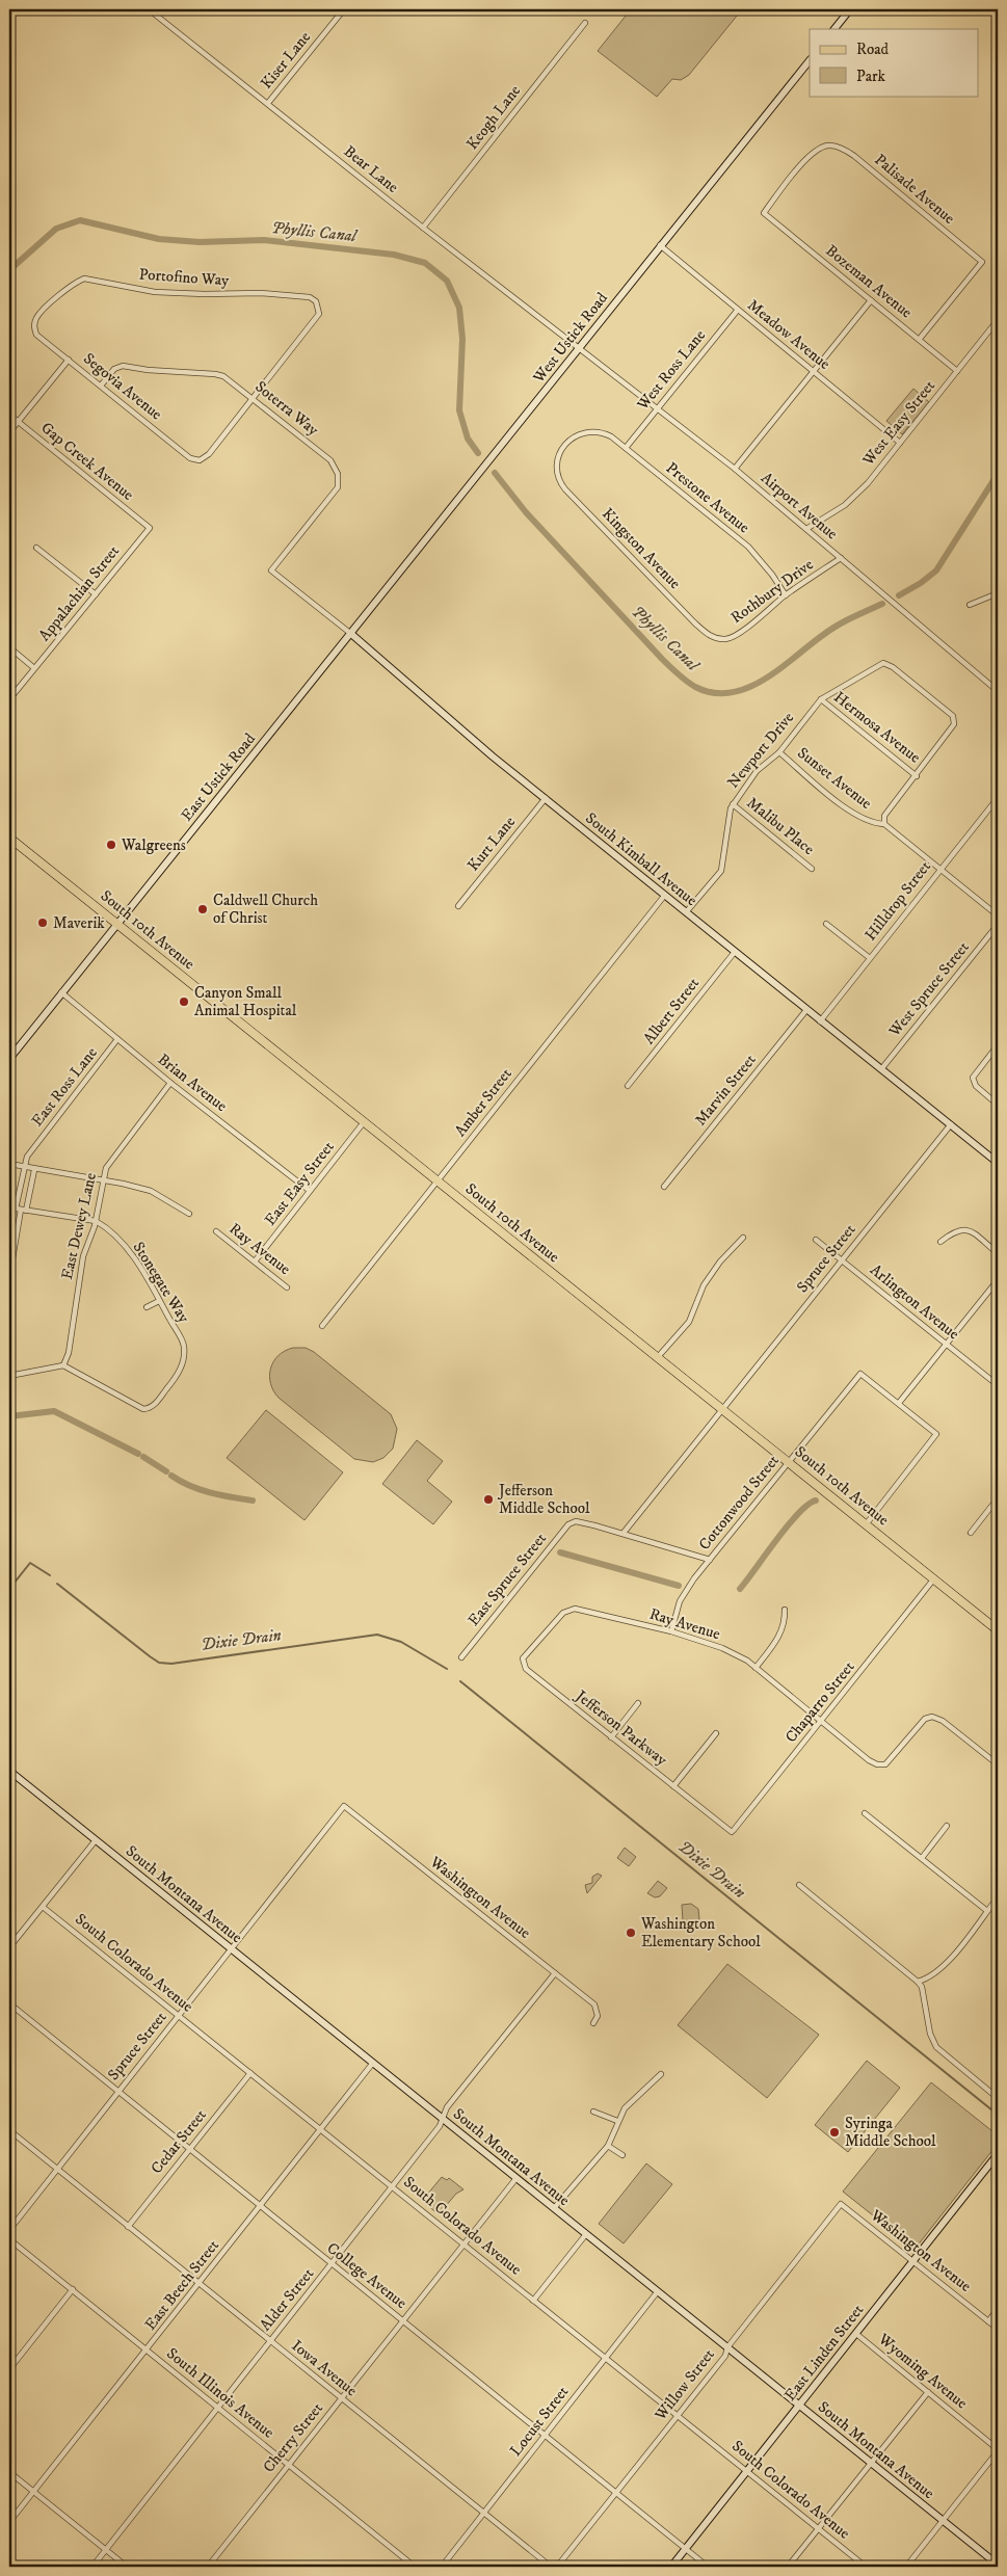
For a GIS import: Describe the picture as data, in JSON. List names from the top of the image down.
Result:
{
  "streets": {
    "main road": ["South 10th Avenue"],
    "street": [
      "Kiser Lane",
      "Keogh Lane",
      "Bear Lane",
      "Palisade Avenue",
      "Portofino Way",
      "Bozeman Avenue",
      "Meadow Avenue",
      "West Ustick Road",
      "West Ross Lane",
      "Segovia Avenue",
      "Soterra Way",
      "West Easy Street",
      "Gap Creek Avenue",
      "Prestone Avenue",
      "Airport Avenue",
      "Kingston Avenue",
      "Rothbury Drive",
      "Appalachian Street",
      "Hermosa Avenue",
      "Newport Drive",
      "East Ustick Road",
      "Sunset Avenue",
      "Malibu Place",
      "Kurt Lane",
      "South Kimball Avenue",
      "Hilldrop Street",
      "West Spruce Street",
      "Albert Street",
      "Brian Avenue",
      "East Ross Lane",
      "Marvin Street",
      "Amber Street",
      "East Easy Street",
      "East Dewey Lane",
      "Ray Avenue",
      "Spruce Street",
      "Stonegate Way",
      "Arlington Avenue",
      "Cottonwood Street",
      "East Spruce Street",
      "Chaparro Street",
      "Jefferson Parkway",
      "South Montana Avenue",
      "Washington Avenue",
      "South Colorado Avenue",
      "Cedar Street",
      "College Avenue",
      "East Beech Street",
      "Alder Street",
      "East Linden Street",
      "Iowa Avenue",
      "Wyoming Avenue",
      "Willow Street",
      "South Illinois Avenue",
      "Locust Street",
      "Cherry Street"
    ]
  },
  "crossings": [
    ["Kiser Lane", "Bear Lane"],
    ["Keogh Lane", "Bear Lane"],
    ["Bear Lane", "West Ustick Road"],
    ["Bear Lane", "Airport Avenue"],
    ["Palisade Avenue", "Bozeman Avenue"],
    ["Portofino Way", "Segovia Avenue"],
    ["Portofino Way", "Soterra Way"],
    ["Bozeman Avenue", "West Easy Street"],
    ["Meadow Avenue", "West Ustick Road"],
    ["Meadow Avenue", "West Ross Lane"],
    ["Meadow Avenue", "West Easy Street"],
    ["West Ustick Road", "Airport Avenue"],
    ["West Ustick Road", "East Ustick Road"],
    ["West Ustick Road", "South Kimball Avenue"],
    ["West Ross Lane", "Prestone Avenue"],
    ["West Ross Lane", "Airport Avenue"],
    ["Segovia Avenue", "Soterra Way"],
    ["Soterra Way", "South Kimball Avenue"],
    ["West Easy Street", "Airport Avenue"],
    ["Gap Creek Avenue", "Appalachian Street"],
    ["Prestone Avenue", "Kingston Avenue"],
    ["Prestone Avenue", "Rothbury Drive"],
    ["Airport Avenue", "Rothbury Drive"],
    ["Kingston Avenue", "Rothbury Drive"],
    ["Hermosa Avenue", "Newport Drive"],
    ["Newport Drive", "Sunset Avenue"],
    ["Newport Drive", "Malibu Place"],
    ["Newport Drive", "South Kimball Avenue"],
    ["East Ustick Road", "South Kimball Avenue"],
    ["East Ustick Road", "South 10th Avenue"],
    ["East Ustick Road", "Brian Avenue"],
    ["Sunset Avenue", "Hilldrop Street"],
    ["Kurt Lane", "South Kimball Avenue"],
    ["South Kimball Avenue", "Hilldrop Street"],
    ["South Kimball Avenue", "West Spruce Street"],
    ["South Kimball Avenue", "Albert Street"],
    ["South Kimball Avenue", "Marvin Street"],
    ["South Kimball Avenue", "Amber Street"],
    ["South Kimball Avenue", "Spruce Street"],
    ["South 10th Avenue", "Amber Street"],
    ["South 10th Avenue", "East Easy Street"],
    ["South 10th Avenue", "Spruce Street"],
    ["South 10th Avenue", "Cottonwood Street"],
    ["South 10th Avenue", "Chaparro Street"],
    ["Brian Avenue", "East Ross Lane"],
    ["Brian Avenue", "East Easy Street"],
    ["Brian Avenue", "East Dewey Lane"],
    ["East Ross Lane", "Stonegate Way"],
    ["East Easy Street", "Ray Avenue"],
    ["East Dewey Lane", "Stonegate Way"],
    ["Ray Avenue", "Cottonwood Street"],
    ["Ray Avenue", "Chaparro Street"],
    ["Ray Avenue", "Jefferson Parkway"],
    ["Spruce Street", "Arlington Avenue"],
    ["Spruce Street", "South Montana Avenue"],
    ["Spruce Street", "Washington Avenue"],
    ["Spruce Street", "South Colorado Avenue"],
    ["Spruce Street", "College Avenue"],
    ["Spruce Street", "Iowa Avenue"],
    ["Chaparro Street", "Jefferson Parkway"],
    ["South Montana Avenue", "East Beech Street"],
    ["South Montana Avenue", "Alder Street"],
    ["South Montana Avenue", "East Linden Street"],
    ["South Montana Avenue", "Willow Street"],
    ["South Montana Avenue", "Locust Street"],
    ["South Montana Avenue", "Cherry Street"],
    ["Washington Avenue", "Alder Street"],
    ["Washington Avenue", "East Linden Street"],
    ["Washington Avenue", "Willow Street"],
    ["South Colorado Avenue", "Cedar Street"],
    ["South Colorado Avenue", "East Beech Street"],
    ["South Colorado Avenue", "Alder Street"],
    ["South Colorado Avenue", "East Linden Street"],
    ["South Colorado Avenue", "Willow Street"],
    ["South Colorado Avenue", "Locust Street"],
    ["South Colorado Avenue", "Cherry Street"],
    ["Cedar Street", "College Avenue"],
    ["Cedar Street", "Iowa Avenue"],
    ["College Avenue", "East Beech Street"],
    ["College Avenue", "Alder Street"],
    ["College Avenue", "East Linden Street"],
    ["College Avenue", "Willow Street"],
    ["College Avenue", "Locust Street"],
    ["College Avenue", "Cherry Street"],
    ["East Beech Street", "Iowa Avenue"],
    ["East Beech Street", "South Illinois Avenue"],
    ["Alder Street", "Iowa Avenue"],
    ["Alder Street", "South Illinois Avenue"],
    ["East Linden Street", "Wyoming Avenue"],
    ["Iowa Avenue", "Locust Street"],
    ["Iowa Avenue", "Cherry Street"],
    ["South Illinois Avenue", "Cherry Street"]
  ],
  "water": ["Phyllis Canal", "Dixie Drain"],
  "places": [
    "Walgreens",
    "Caldwell Church of Christ",
    "Maverik",
    "Canyon Small Animal Hospital",
    "Jefferson Middle School",
    "Washington Elementary School",
    "Syringa Middle School"
  ],
  "legend": ["Road", "Park"]
}
